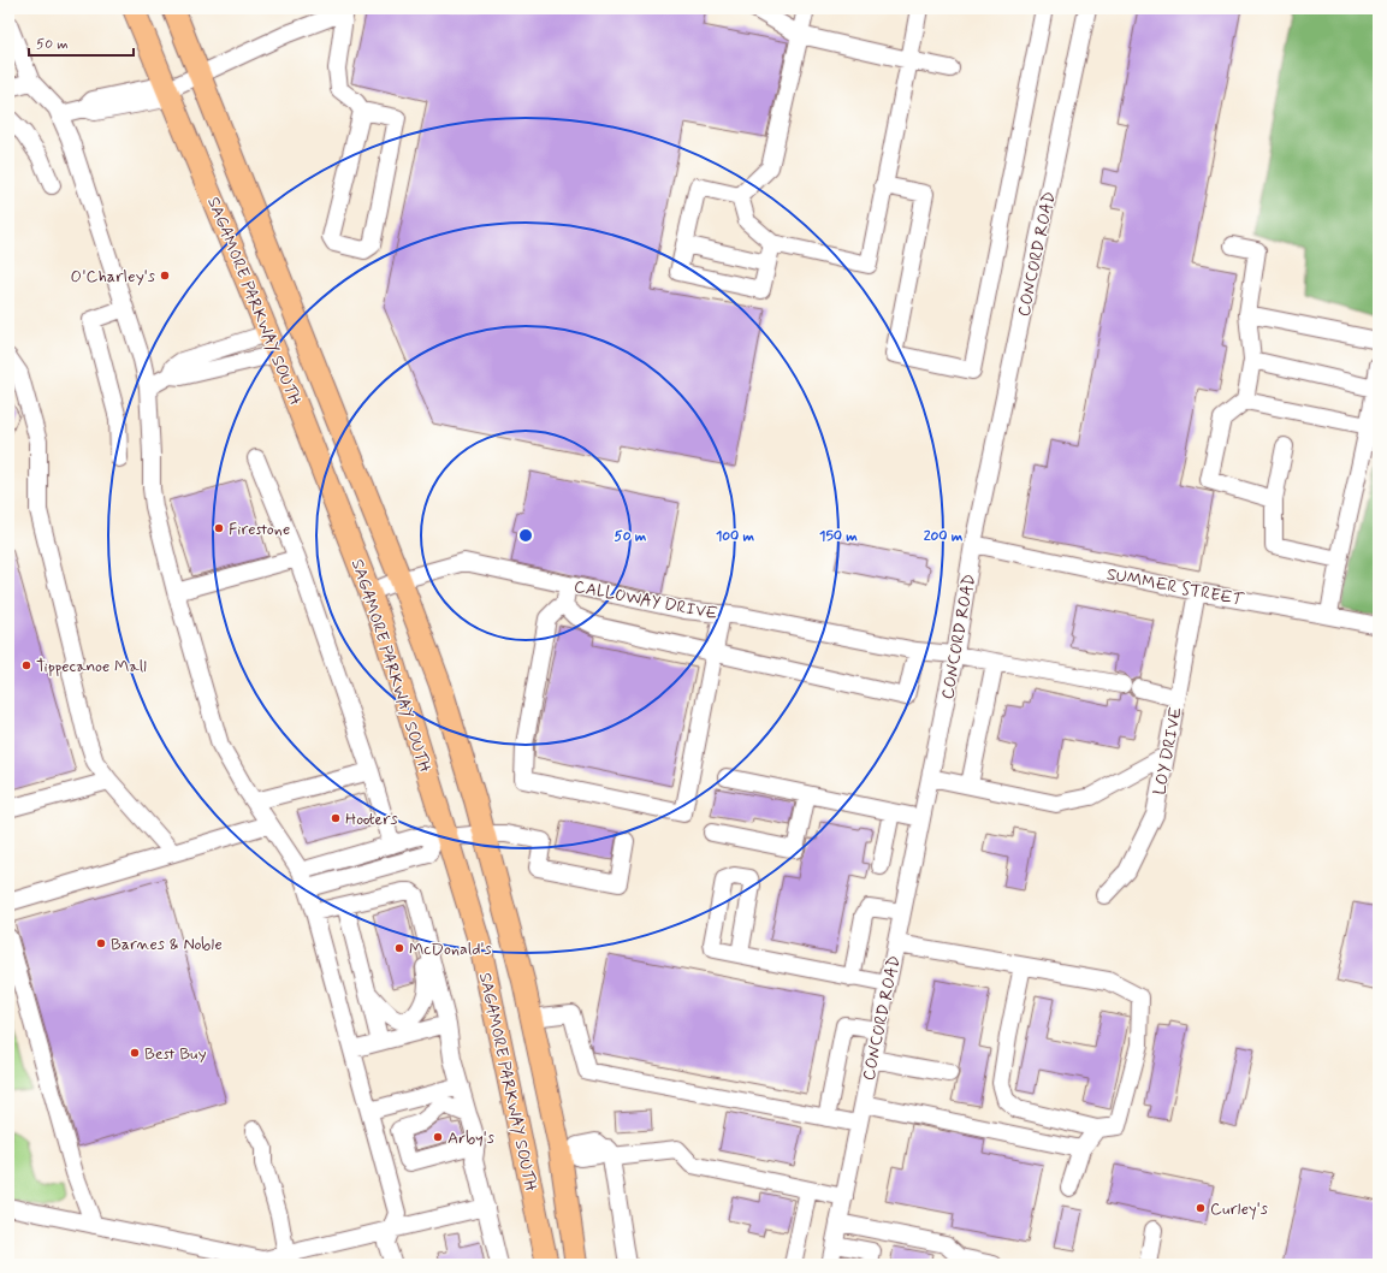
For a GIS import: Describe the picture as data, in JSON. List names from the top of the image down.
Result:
{
  "streets": {
    "main road": ["SAGAMORE PARKWAY SOUTH"],
    "street": [
      "CONCORD ROAD",
      "SUMMER STREET",
      "CALLOWAY DRIVE",
      "LOY DRIVE"
    ]
  },
  "crossings": [
    ["CONCORD ROAD", "SUMMER STREET"],
    ["CONCORD ROAD", "CALLOWAY DRIVE"],
    ["SAGAMORE PARKWAY SOUTH", "CALLOWAY DRIVE"],
    ["SUMMER STREET", "LOY DRIVE"],
    ["CALLOWAY DRIVE", "LOY DRIVE"]
  ],
  "places": [
    "O'Charley's",
    "Firestone",
    "Tippecanoe Mall",
    "Hooters",
    "Barnes & Noble",
    "McDonald's",
    "Best Buy",
    "Arby's",
    "Curley's"
  ],
  "scale_bar": "50 m",
  "rings": [
    "50 m",
    "100 m",
    "150 m",
    "200 m"
  ]
}
